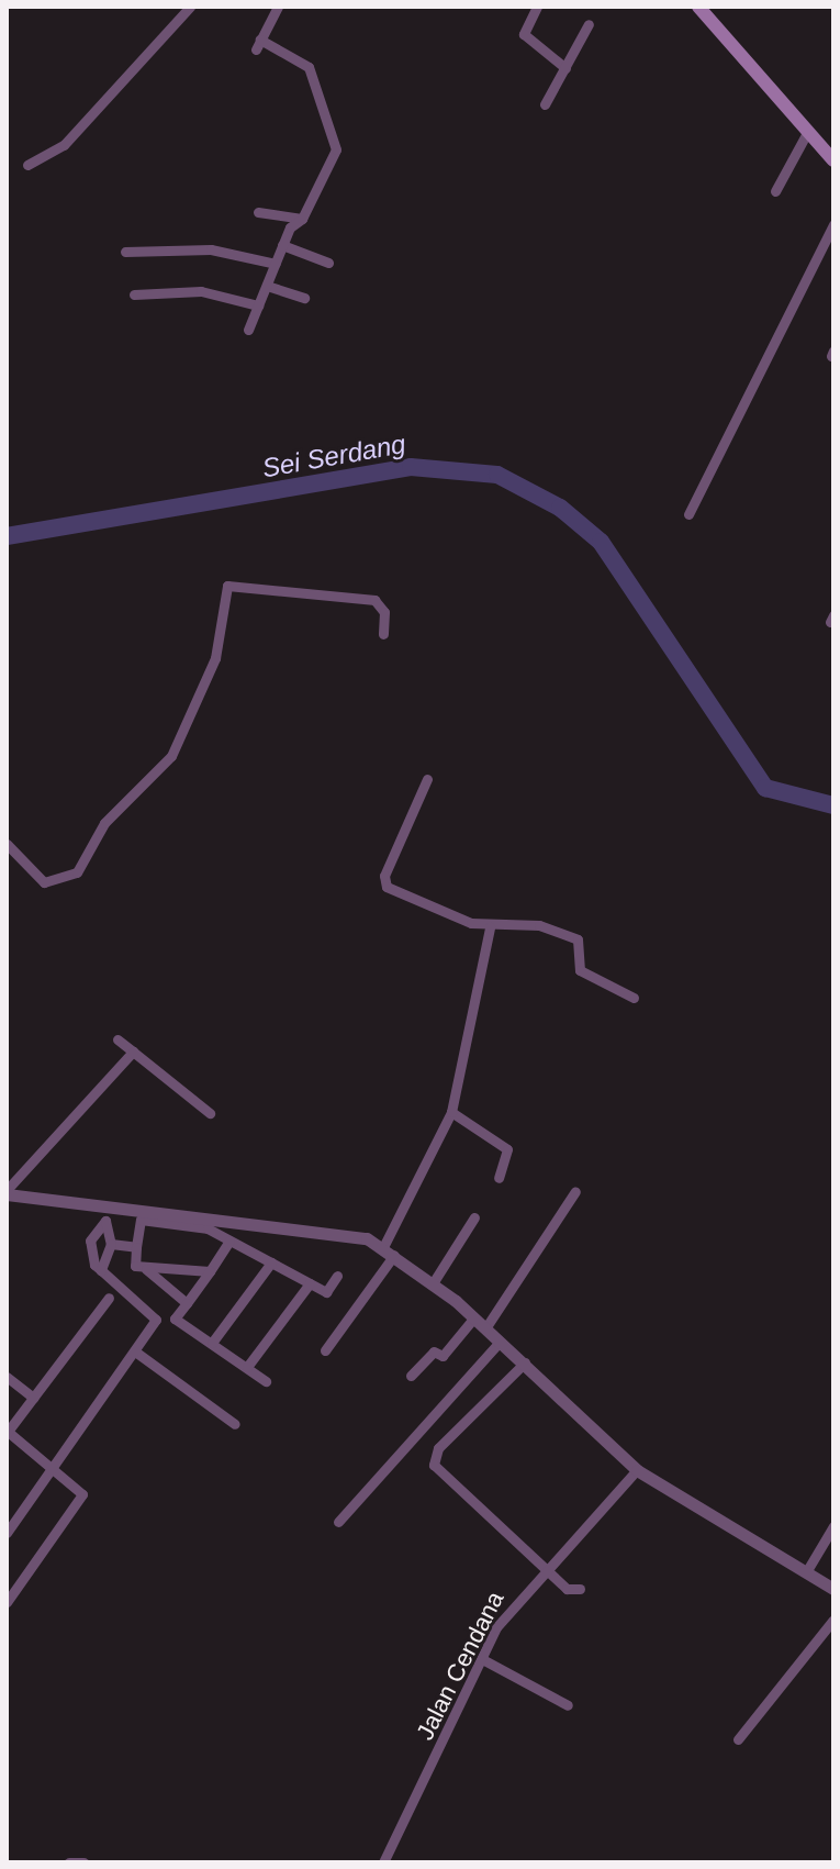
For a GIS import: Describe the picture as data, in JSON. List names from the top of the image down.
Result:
{
  "streets": {
    "street": ["Jalan Cendana"]
  },
  "water": ["Sei Serdang"]
}
